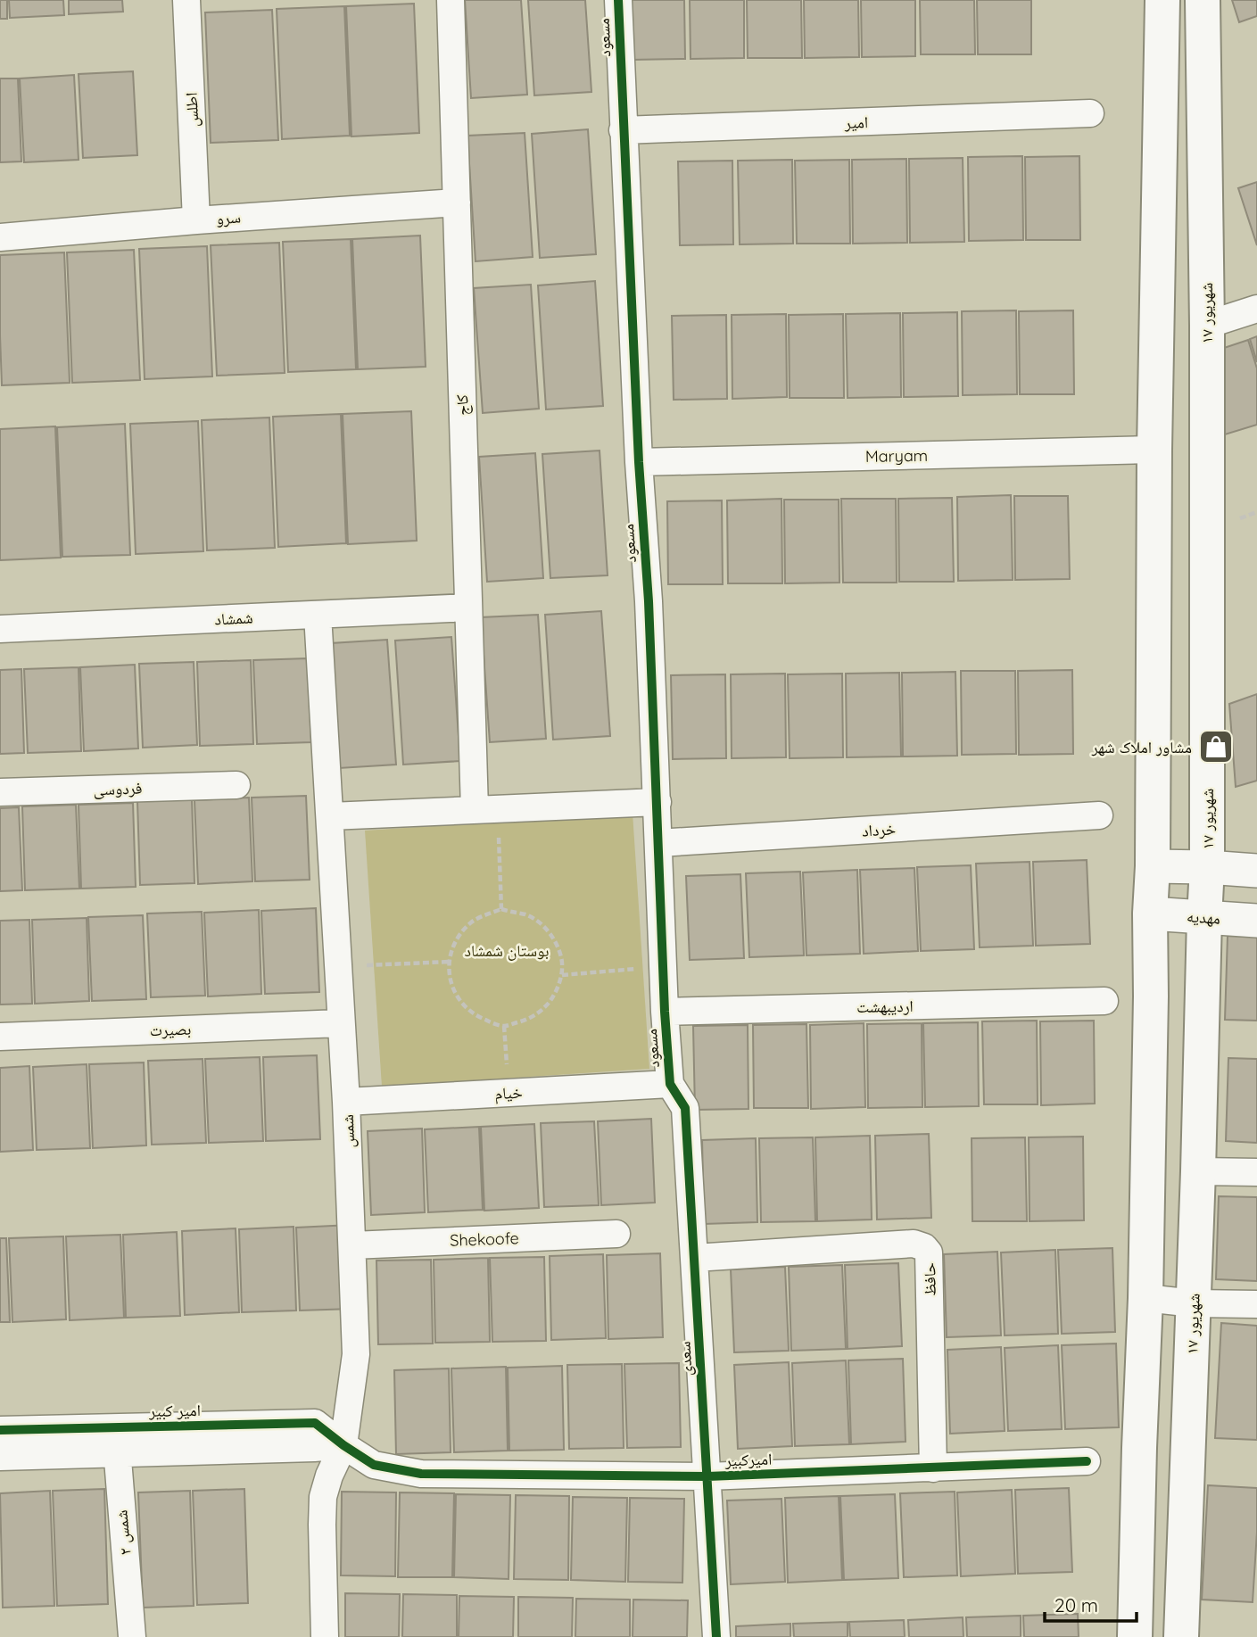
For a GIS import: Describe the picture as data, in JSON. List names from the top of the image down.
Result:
{
  "streets": {
    "main road": ["۱۷ شهریور"],
    "street": [
      "مسعود",
      "اطلس",
      "امیر",
      "سرو",
      "کاج",
      "Maryam",
      "شمشاد",
      "فردوسی",
      "خرداد",
      "مهدیه",
      "اردیبهشت",
      "بصیرت",
      "خیام",
      "شمس",
      "Shekoofe",
      "حافظ",
      "سعدی",
      "امیر کبیر",
      "امیرکبیر",
      "شمس ۲"
    ]
  },
  "crossings": [
    ["مسعود", "امیر"],
    ["مسعود", "Maryam"],
    ["مسعود", "خرداد"],
    ["مسعود", "اردیبهشت"],
    ["مسعود", "خیام"],
    ["مسعود", "سعدی"],
    ["اطلس", "سرو"],
    ["سرو", "کاج"],
    ["۱۷ شهریور", "مهدیه"],
    ["کاج", "شمشاد"],
    ["بصیرت", "شمس"],
    ["خیام", "شمس"],
    ["خیام", "سعدی"],
    ["شمس", "Shekoofe"],
    ["شمس", "امیر کبیر"],
    ["شمس", "امیرکبیر"],
    ["حافظ", "سعدی"],
    ["حافظ", "امیرکبیر"],
    ["سعدی", "امیرکبیر"],
    ["امیر کبیر", "امیرکبیر"],
    ["امیر کبیر", "شمس ۲"]
  ],
  "parks": ["بوستان شمشاد"],
  "places": {
    "shop": ["مشاور املاک شهر"]
  },
  "scale_bar": "20 m"
}
